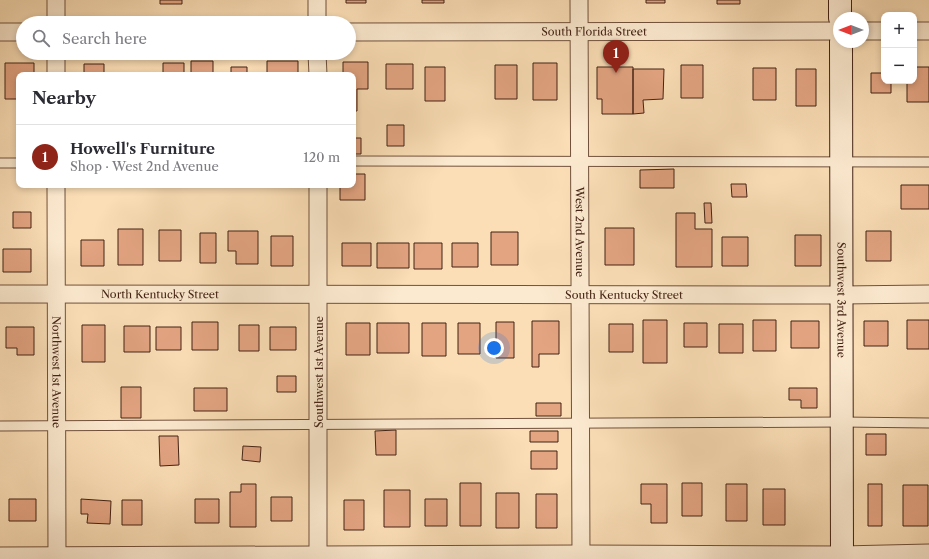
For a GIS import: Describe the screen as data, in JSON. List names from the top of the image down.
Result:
{
  "streets": {
    "main road": ["Southwest 3rd Avenue"],
    "street": [
      "South Florida Street",
      "West 2nd Avenue",
      "North Kentucky Street",
      "South Kentucky Street",
      "Northwest 1st Avenue",
      "Southwest 1st Avenue"
    ]
  },
  "crossings": [
    ["South Florida Street", "West 2nd Avenue"],
    ["West 2nd Avenue", "South Kentucky Street"],
    ["North Kentucky Street", "South Kentucky Street"],
    ["North Kentucky Street", "Northwest 1st Avenue"],
    ["North Kentucky Street", "Southwest 1st Avenue"],
    ["South Kentucky Street", "Southwest 3rd Avenue"],
    ["South Kentucky Street", "Southwest 1st Avenue"]
  ],
  "north": "left",
  "page": {
    "map_buttons": ["+", "−"],
    "search": "Search here",
    "pins": "1",
    "heading": "Nearby",
    "list": [
      {
        "mark": "1",
        "name": "Howell's Furniture",
        "note": "Shop · West 2nd Avenue",
        "value": "120 m"
      }
    ]
  }
}
